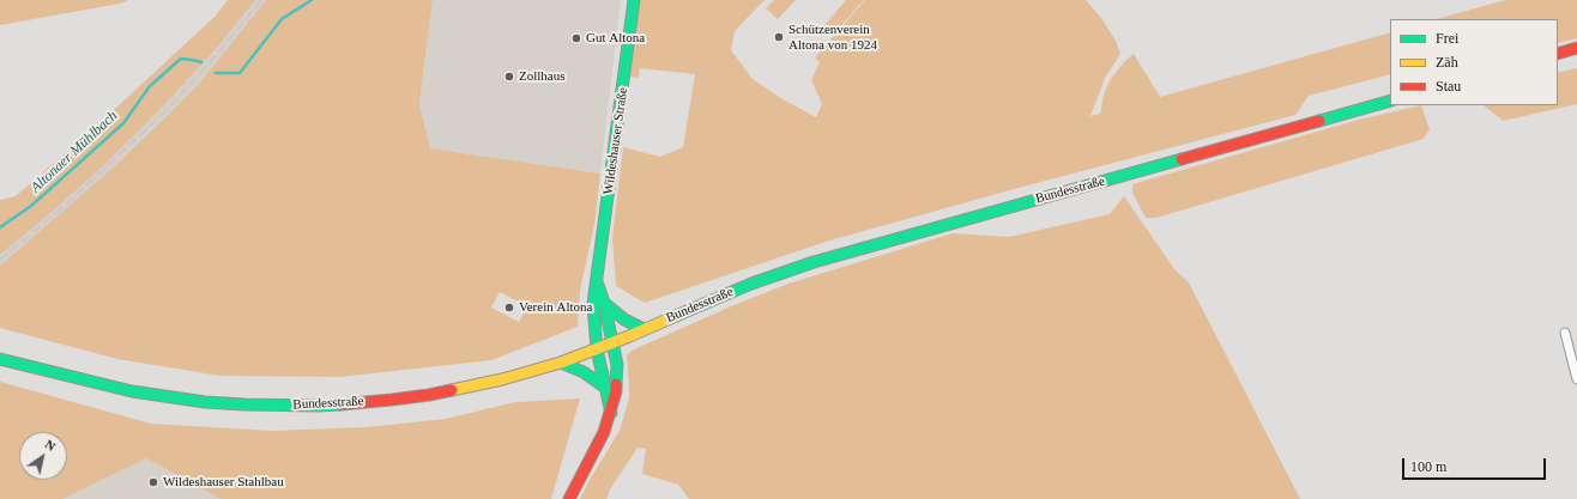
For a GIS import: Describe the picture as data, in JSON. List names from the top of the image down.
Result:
{
  "streets": {
    "main road": ["Wildeshauser Straße", "Bundesstraße"]
  },
  "crossings": [
    ["Wildeshauser Straße", "Bundesstraße"]
  ],
  "water": ["Altonaer Mühlbach"],
  "places": [
    "Schützenverein Altona von 1924",
    "Gut Altona",
    "Zollhaus",
    "Verein Altona",
    "Wildeshauser Stahlbau"
  ],
  "legend": ["Frei", "Zäh", "Stau"],
  "scale_bar": "100 m",
  "north": "top right"
}
